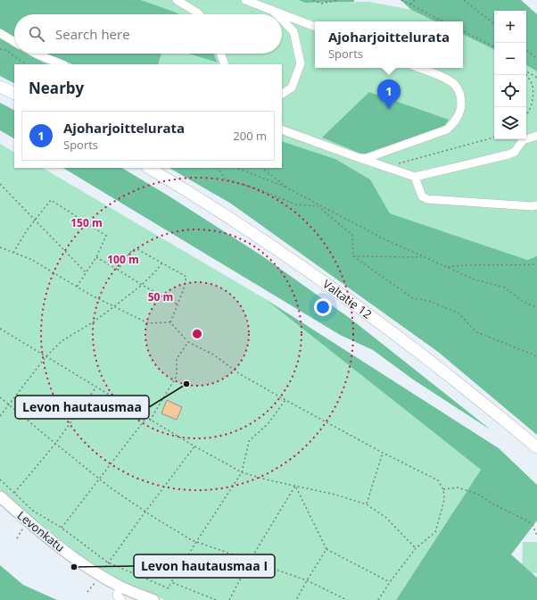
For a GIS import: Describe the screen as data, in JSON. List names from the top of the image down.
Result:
{
  "streets": {
    "highway": ["Valtatie 12"],
    "main road": ["Levonkatu"]
  },
  "places": ["Levon hautausmaa", "Levon hautausmaa I"],
  "page": {
    "map_buttons": ["+", "−"],
    "search": "Search here",
    "popup": ["Ajoharjoittelurata", "Sports"],
    "heading": "Nearby",
    "pins": "1",
    "list": [
      {
        "mark": "1",
        "name": "Ajoharjoittelurata",
        "note": "Sports",
        "value": "200 m"
      }
    ]
  },
  "rings": ["150 m", "100 m", "50 m"]
}
